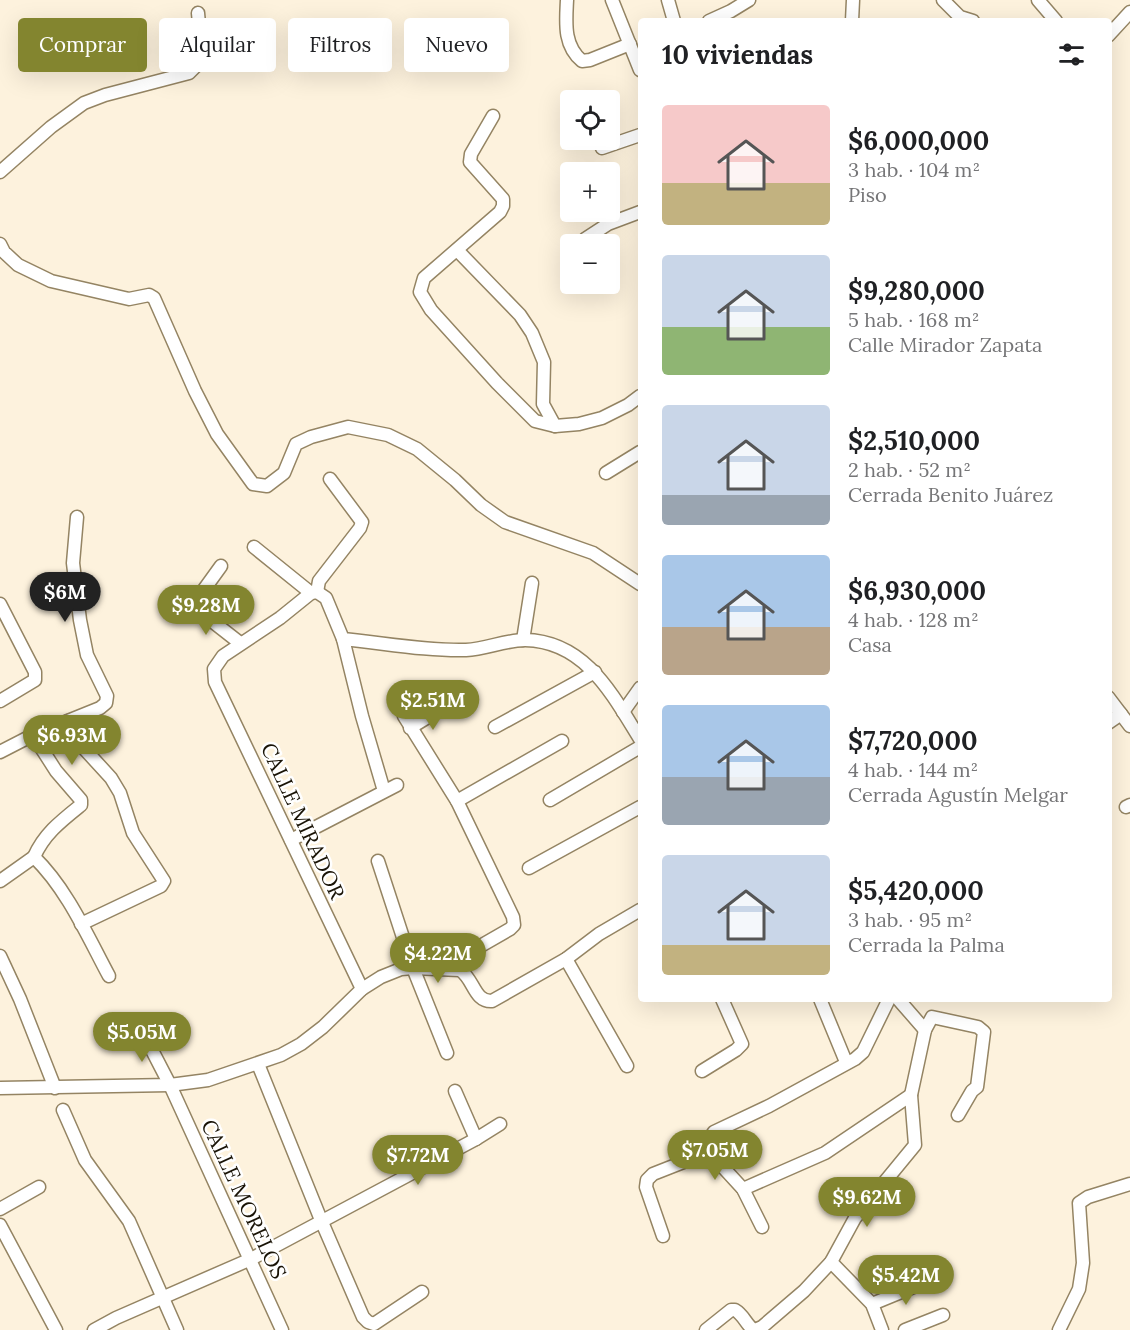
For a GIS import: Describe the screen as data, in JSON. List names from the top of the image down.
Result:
{
  "streets": {
    "street": ["CALLE MIRADOR", "CALLE MORELOS"]
  },
  "page": {
    "chip": [
      "Comprar",
      "Alquilar",
      "Filtros",
      "Nuevo"
    ],
    "heading": "10 viviendas",
    "map_buttons": ["+", "−"],
    "list": [
      {
        "name": "$6,000,000",
        "note": "3 hab. · 104 m² · Piso"
      },
      {
        "name": "$9,280,000",
        "note": "5 hab. · 168 m² · Calle Mirador Zapata"
      },
      {
        "name": "$2,510,000",
        "note": "2 hab. · 52 m² · Cerrada Benito Juárez"
      },
      {
        "name": "$6,930,000",
        "note": "4 hab. · 128 m² · Casa"
      },
      {
        "name": "$7,720,000",
        "note": "4 hab. · 144 m² · Cerrada Agustín Melgar"
      },
      {
        "name": "$5,420,000",
        "note": "3 hab. · 95 m² · Cerrada la Palma"
      }
    ],
    "price": [
      "$6M",
      "$9.28M",
      "$2.51M",
      "$6.93M",
      "$4.22M",
      "$5.05M",
      "$7.05M",
      "$7.72M",
      "$9.62M",
      "$5.42M"
    ]
  }
}
